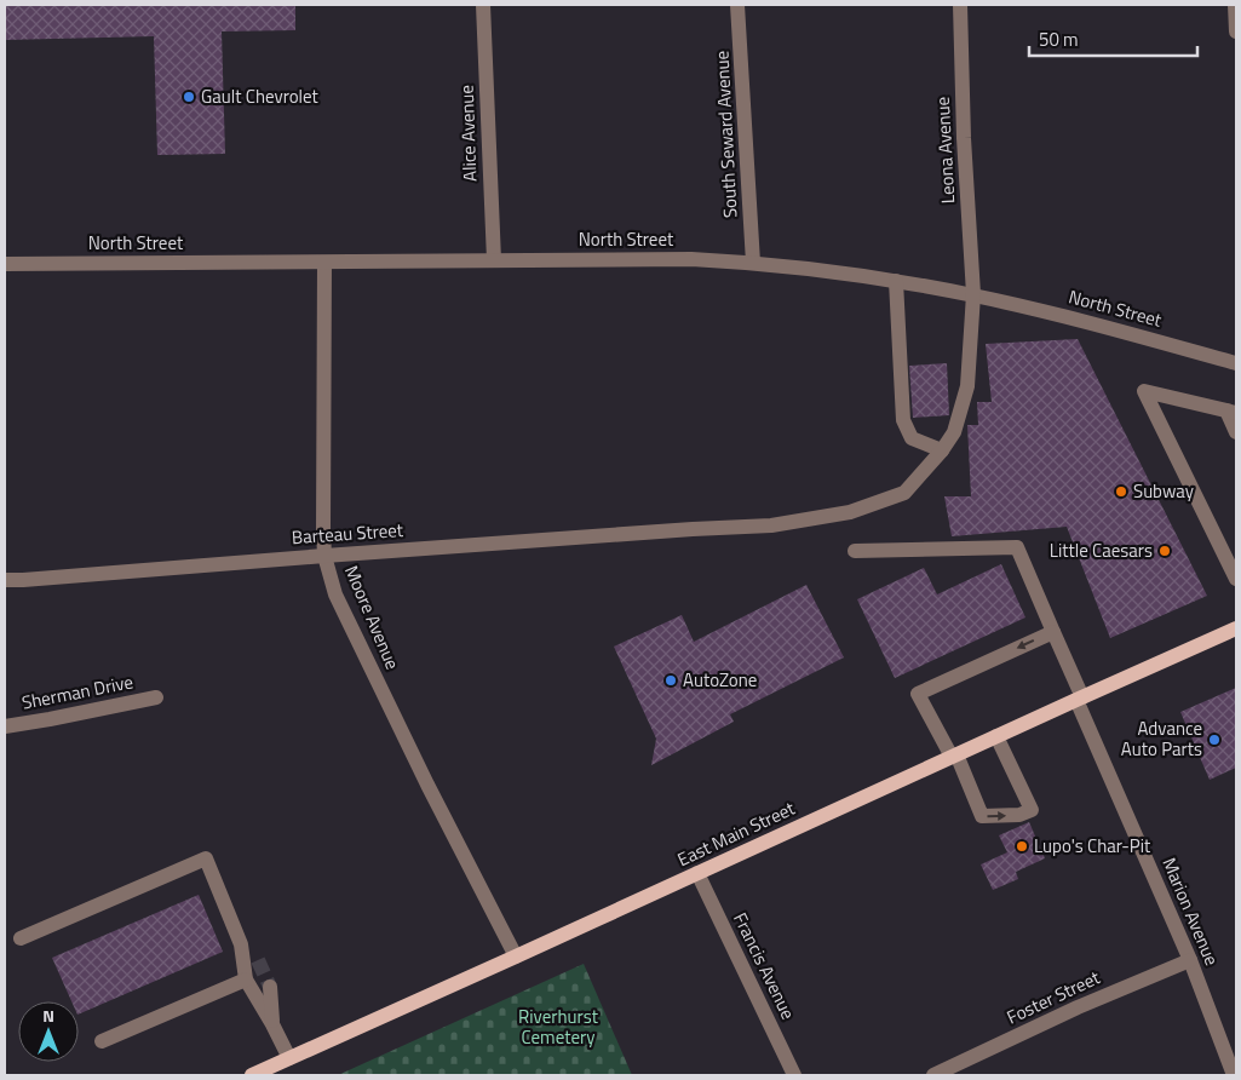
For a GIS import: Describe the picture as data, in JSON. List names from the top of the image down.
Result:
{
  "streets": {
    "main road": ["East Main Street"],
    "street": [
      "Alice Avenue",
      "South Seward Avenue",
      "Leona Avenue",
      "North Street",
      "Barteau Street",
      "Moore Avenue",
      "Sherman Drive",
      "Marion Avenue",
      "Francis Avenue",
      "Foster Street"
    ]
  },
  "crossings": [
    ["Alice Avenue", "North Street"],
    ["South Seward Avenue", "North Street"],
    ["Leona Avenue", "North Street"],
    ["Leona Avenue", "Barteau Street"],
    ["North Street", "Moore Avenue"],
    ["Barteau Street", "Moore Avenue"],
    ["Moore Avenue", "East Main Street"],
    ["East Main Street", "Marion Avenue"],
    ["East Main Street", "Francis Avenue"],
    ["Marion Avenue", "Foster Street"]
  ],
  "parks": ["Riverhurst Cemetery"],
  "places": [
    "Gault Chevrolet",
    "Subway",
    "Little Caesars",
    "AutoZone",
    "Advance Auto Parts",
    "Lupo's Char-Pit"
  ],
  "scale_bar": "50 m",
  "north": "top"
}
